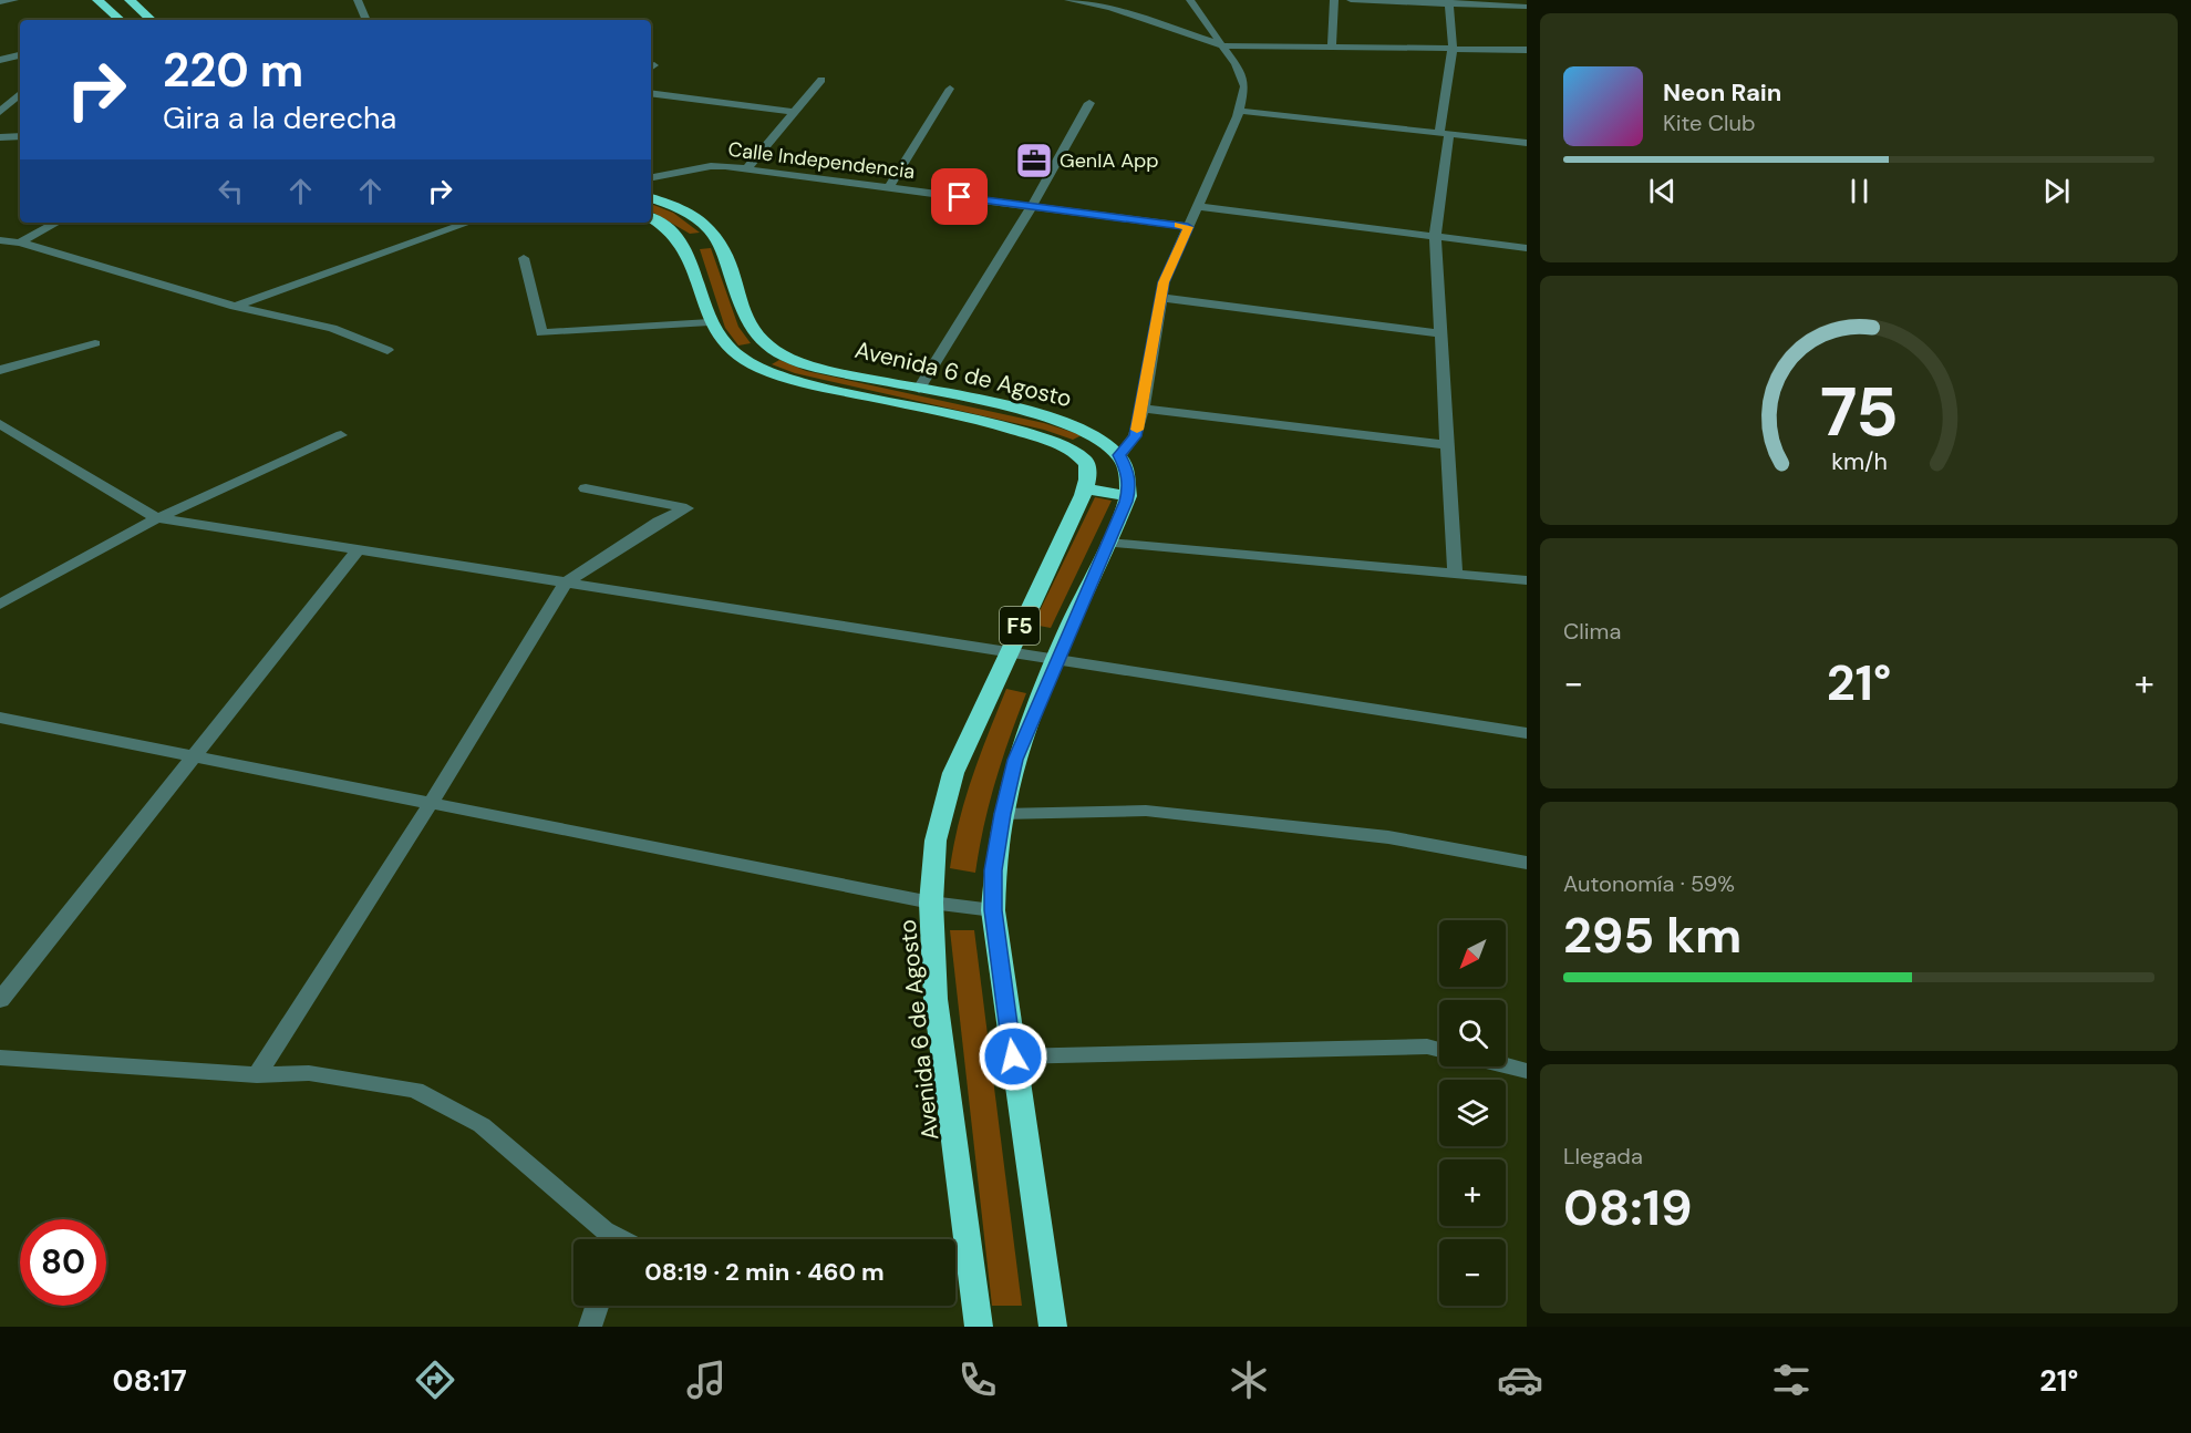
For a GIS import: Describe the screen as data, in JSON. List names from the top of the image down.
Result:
{
  "streets": {
    "highway": ["Avenida 6 de Agosto", "F5"],
    "street": ["Calle Independencia"]
  },
  "crossings": [
    ["Avenida 6 de Agosto", "F5"]
  ],
  "places": {
    "office": ["GenIA App"]
  },
  "north": "bottom left",
  "page": {
    "turn": ["220 m", "Gira a la derecha"],
    "song": ["Neon Rain", "Kite Club"],
    "tile": [
      "Clima",
      ["Autonomía · 59%", "295 km"],
      ["Llegada", "08:19"]
    ],
    "heat": ["−", "21°", "+"],
    "map_buttons": ["+", "−"],
    "limit": "80",
    "trip": "08:19 · 2 min · 460 m",
    "tabs": ["08:17", "21°"],
    "gauge": ["75", "km/h"]
  }
}
